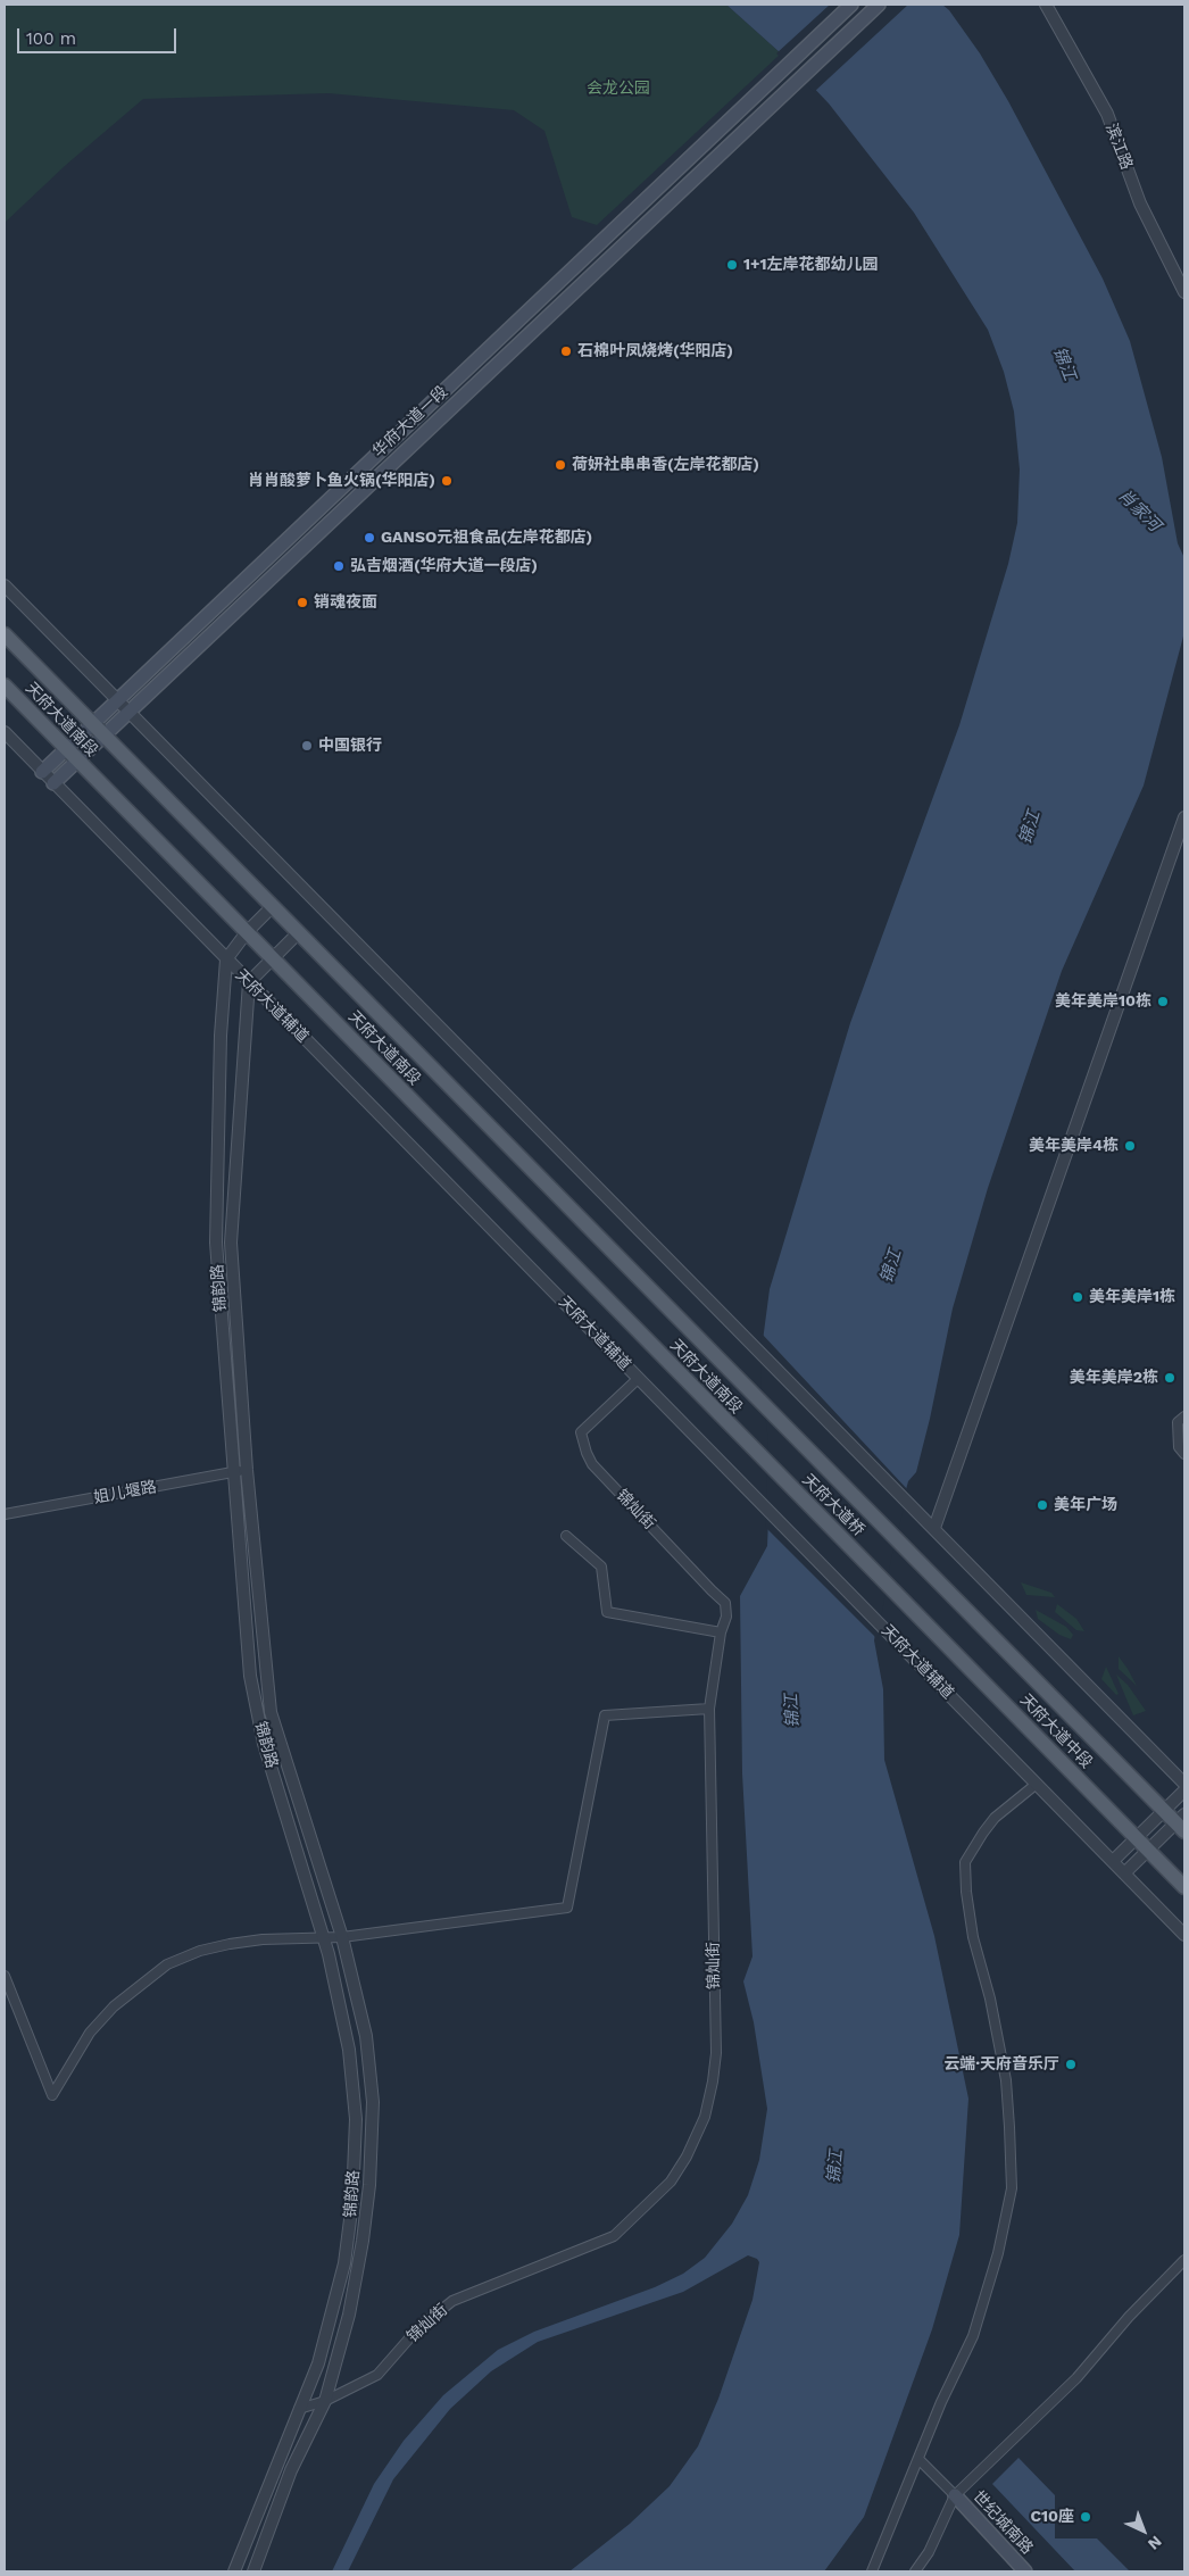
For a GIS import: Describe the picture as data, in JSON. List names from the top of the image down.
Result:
{
  "streets": {
    "main road": [
      "华府大道一段",
      "天府大道南段",
      "天府大道桥",
      "天府大道中段",
      "世纪城南路"
    ],
    "street": [
      "滨江路",
      "天府大道辅道",
      "锦韵路",
      "姐儿堰路",
      "锦灿街"
    ]
  },
  "crossings": [
    ["华府大道一段", "天府大道南段"],
    ["华府大道一段", "天府大道辅道"],
    ["天府大道南段", "天府大道桥"],
    ["天府大道南段", "天府大道中段"],
    ["天府大道辅道", "锦韵路"],
    ["天府大道辅道", "锦灿街"],
    ["锦韵路", "姐儿堰路"],
    ["锦韵路", "锦灿街"],
    ["天府大道桥", "天府大道中段"]
  ],
  "water": ["锦江", "肖家河"],
  "parks": ["会龙公园"],
  "places": [
    "1+1左岸花都幼儿园",
    "石棉叶凤烧烤(华阳店)",
    "荷妍社串串香(左岸花都店)",
    "肖肖酸萝卜鱼火锅(华阳店)",
    "GANSO元祖食品(左岸花都店)",
    "弘吉烟酒(华府大道一段店)",
    "销魂夜面",
    "中国银行",
    "美年美岸10栋",
    "美年美岸4栋",
    "美年美岸1栋",
    "美年美岸2栋",
    "美年广场",
    "云端·天府音乐厅",
    "C10座"
  ],
  "scale_bar": "100 m",
  "north": "bottom right"
}
